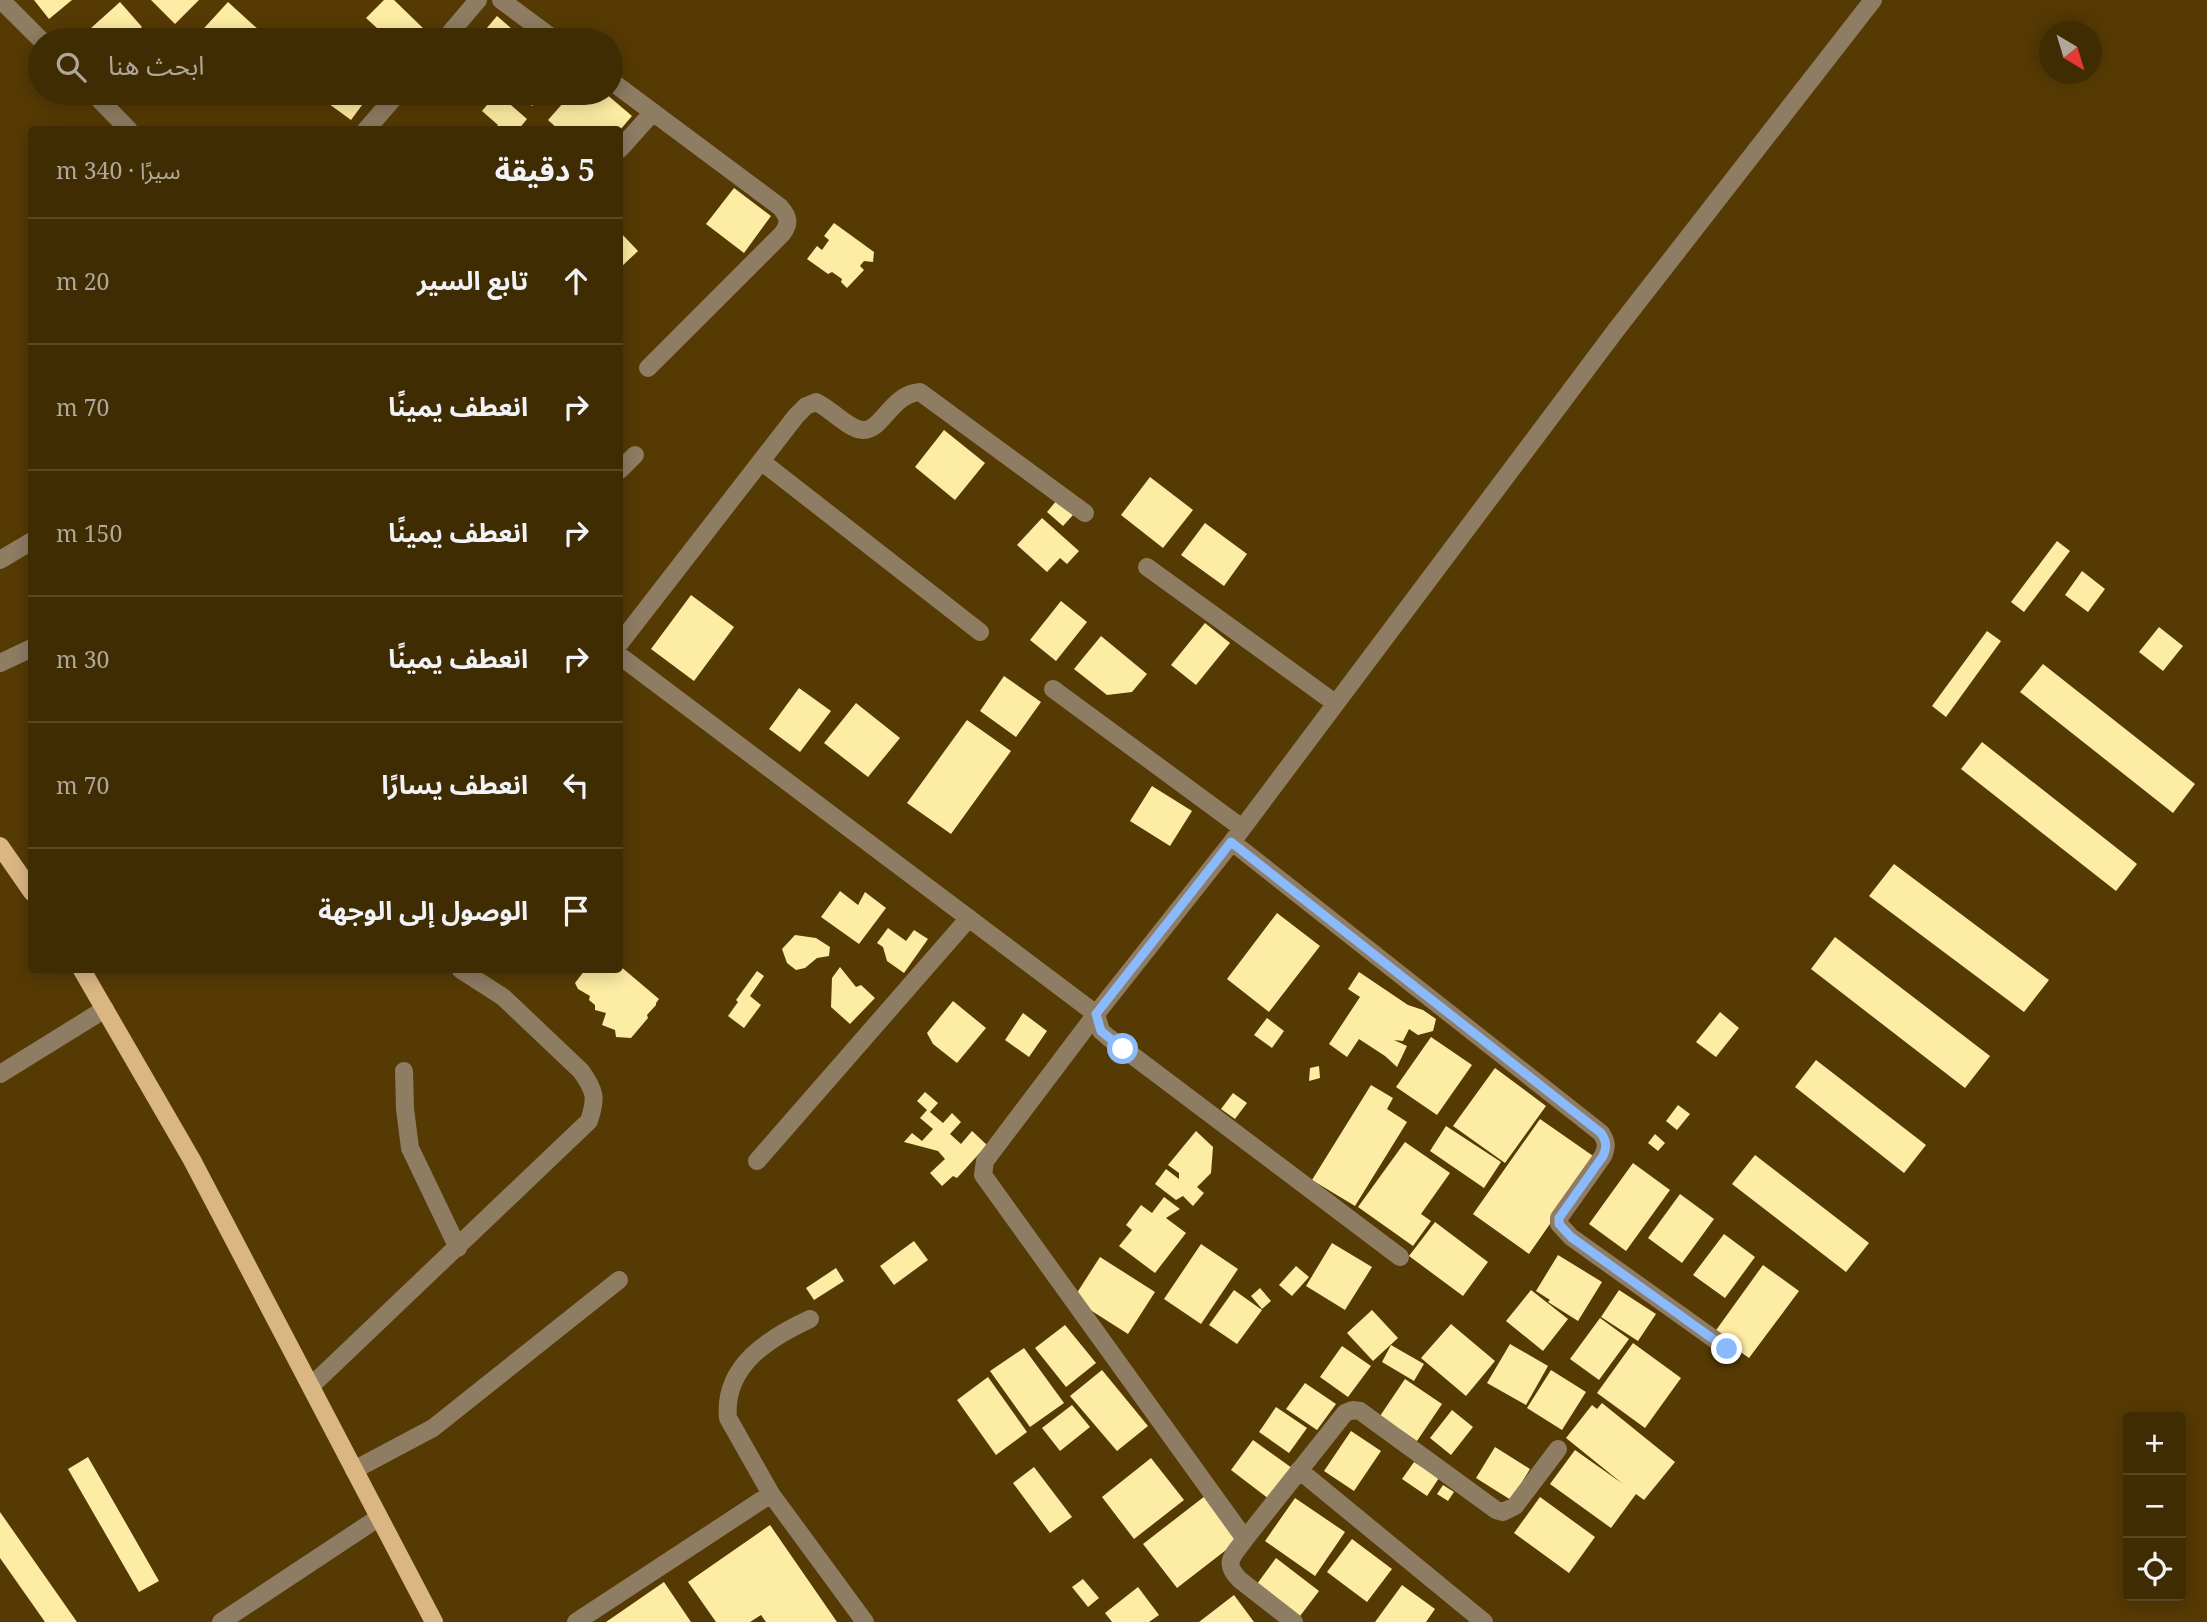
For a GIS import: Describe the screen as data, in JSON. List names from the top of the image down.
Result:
{
  "north": "bottom right",
  "page": {
    "search": "ابحث هنا",
    "heading": ["5 دقيقة", "سيرًا · 340 m"],
    "list": [
      ["تابع السير", "20 m"],
      ["انعطف يمينًا", "70 m"],
      ["انعطف يمينًا", "150 m"],
      ["انعطف يمينًا", "30 m"],
      ["انعطف يسارًا", "70 m"],
      "الوصول إلى الوجهة"
    ],
    "map_buttons": ["+", "−"]
  }
}
